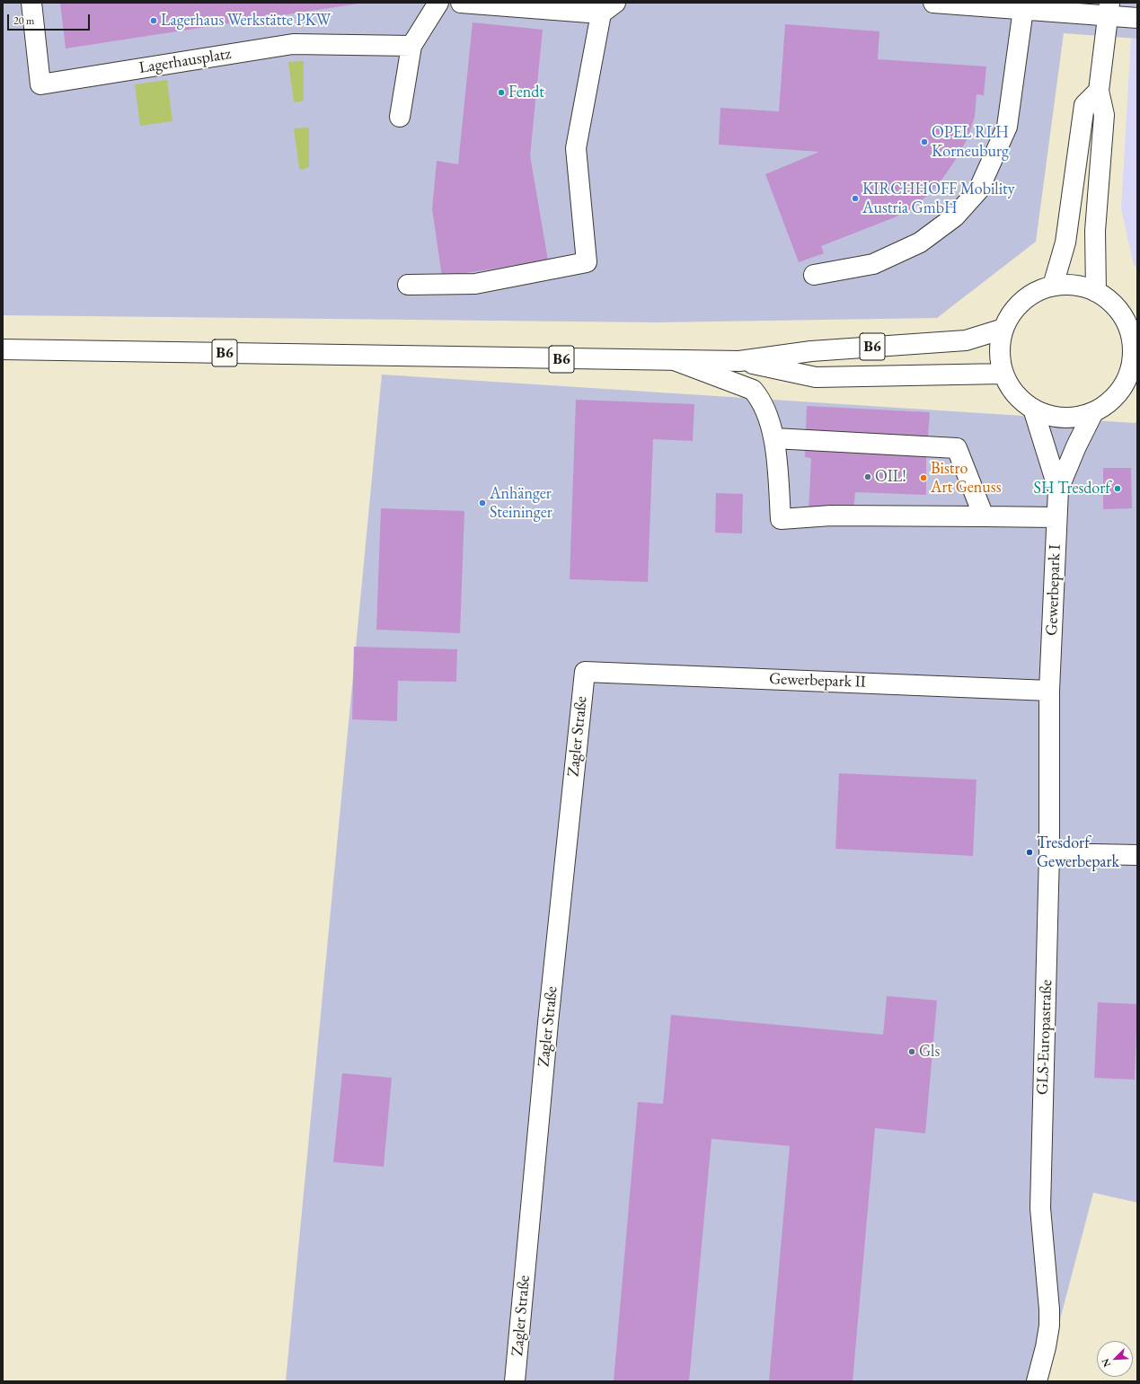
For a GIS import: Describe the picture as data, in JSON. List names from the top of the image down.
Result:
{
  "streets": {
    "street": [
      "Lagerhausplatz",
      "B6",
      "Gewerbepark I",
      "Gewerbepark II",
      "Zagler Straße",
      "GLS-Europastraße"
    ]
  },
  "crossings": [
    ["Gewerbepark I", "Gewerbepark II"],
    ["Gewerbepark I", "GLS-Europastraße"],
    ["Gewerbepark II", "Zagler Straße"],
    ["Gewerbepark II", "GLS-Europastraße"]
  ],
  "places": [
    "Lagerhaus Werkstätte PKW",
    "Fendt",
    "OPEL RLH Korneuburg",
    "KIRCHHOFF Mobility Austria GmbH",
    "OIL!",
    "Bistro Art Genuss",
    "SH Tresdorf",
    "Anhänger Steininger",
    "Tresdorf Gewerbepark",
    "Gls"
  ],
  "scale_bar": "20 m",
  "north": "bottom left"
}
